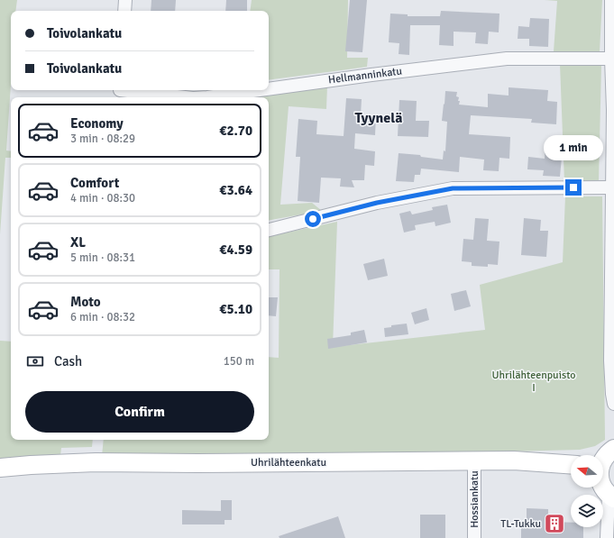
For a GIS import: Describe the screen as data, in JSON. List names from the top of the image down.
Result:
{
  "streets": {
    "street": ["Hellmanninkatu", "Uhrilähteenkatu", "Hossiankatu"]
  },
  "crossings": [
    ["Uhrilähteenkatu", "Hossiankatu"]
  ],
  "districts": ["Tyynelä"],
  "parks": ["Uhrilähteenpuisto I"],
  "places": {
    "building": ["TL-Tukku"]
  },
  "north": "left",
  "page": {
    "banner": ["Toivolankatu", "Toivolankatu"],
    "list": [
      {
        "name": "Economy",
        "note": "3 min · 08:29",
        "value": "€2.70"
      },
      {
        "name": "Comfort",
        "note": "4 min · 08:30",
        "value": "€3.64"
      },
      {
        "name": "XL",
        "note": "5 min · 08:31",
        "value": "€4.59"
      },
      {
        "name": "Moto",
        "note": "6 min · 08:32",
        "value": "€5.10"
      }
    ],
    "bubble": "1 min",
    "pay": ["Cash", "150 m"],
    "buttons": "Confirm"
  }
}
